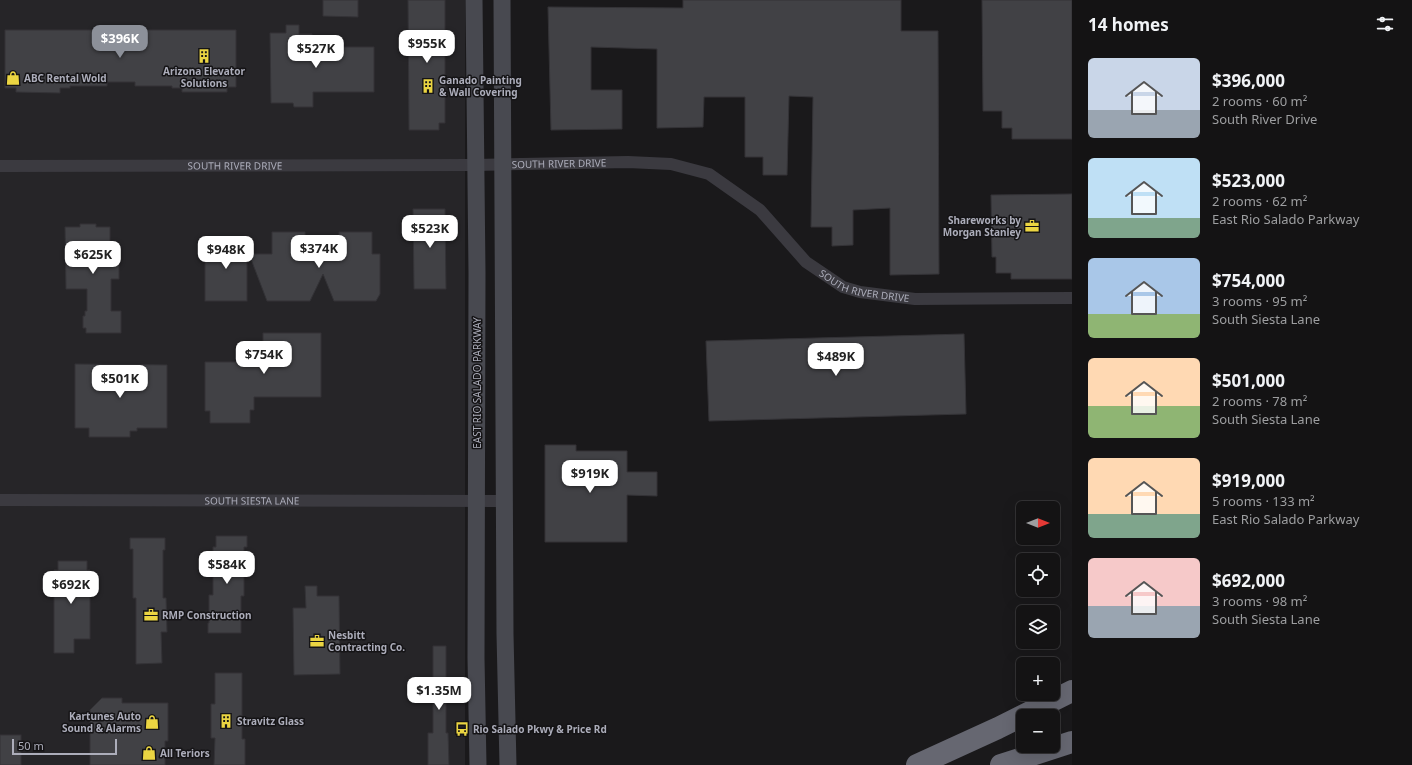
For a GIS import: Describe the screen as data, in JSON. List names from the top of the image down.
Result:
{
  "streets": {
    "main road": ["EAST RIO SALADO PARKWAY"],
    "street": ["SOUTH RIVER DRIVE", "SOUTH SIESTA LANE"]
  },
  "crossings": [
    ["SOUTH RIVER DRIVE", "EAST RIO SALADO PARKWAY"],
    ["EAST RIO SALADO PARKWAY", "SOUTH SIESTA LANE"]
  ],
  "places": {
    "building": ["Arizona Elevator Solutions", "Ganado Painting & Wall Covering", "Stravitz Glass"],
    "shop": ["ABC Rental Wold", "Kartunes Auto Sound & Alarms", "All Teriors"],
    "office": ["Shareworks by Morgan Stanley", "RMP Construction", "Nesbitt Contracting Co."],
    "bus stop": ["Rio Salado Pkwy & Price Rd"]
  },
  "scale_bar": "50 m",
  "north": "right",
  "page": {
    "heading": "14 homes",
    "price": [
      "$396K",
      "$955K",
      "$527K",
      "$523K",
      "$374K",
      "$948K",
      "$625K",
      "$754K",
      "$489K",
      "$501K",
      "$919K",
      "$584K",
      "$692K",
      "$1.35M"
    ],
    "list": [
      {
        "name": "$396,000",
        "note": "2 rooms · 60 m² · South River Drive"
      },
      {
        "name": "$523,000",
        "note": "2 rooms · 62 m² · East Rio Salado Parkway"
      },
      {
        "name": "$754,000",
        "note": "3 rooms · 95 m² · South Siesta Lane"
      },
      {
        "name": "$501,000",
        "note": "2 rooms · 78 m² · South Siesta Lane"
      },
      {
        "name": "$919,000",
        "note": "5 rooms · 133 m² · East Rio Salado Parkway"
      },
      {
        "name": "$692,000",
        "note": "3 rooms · 98 m² · South Siesta Lane"
      }
    ],
    "map_buttons": ["+", "−"],
    "scale": "50 m"
  }
}
